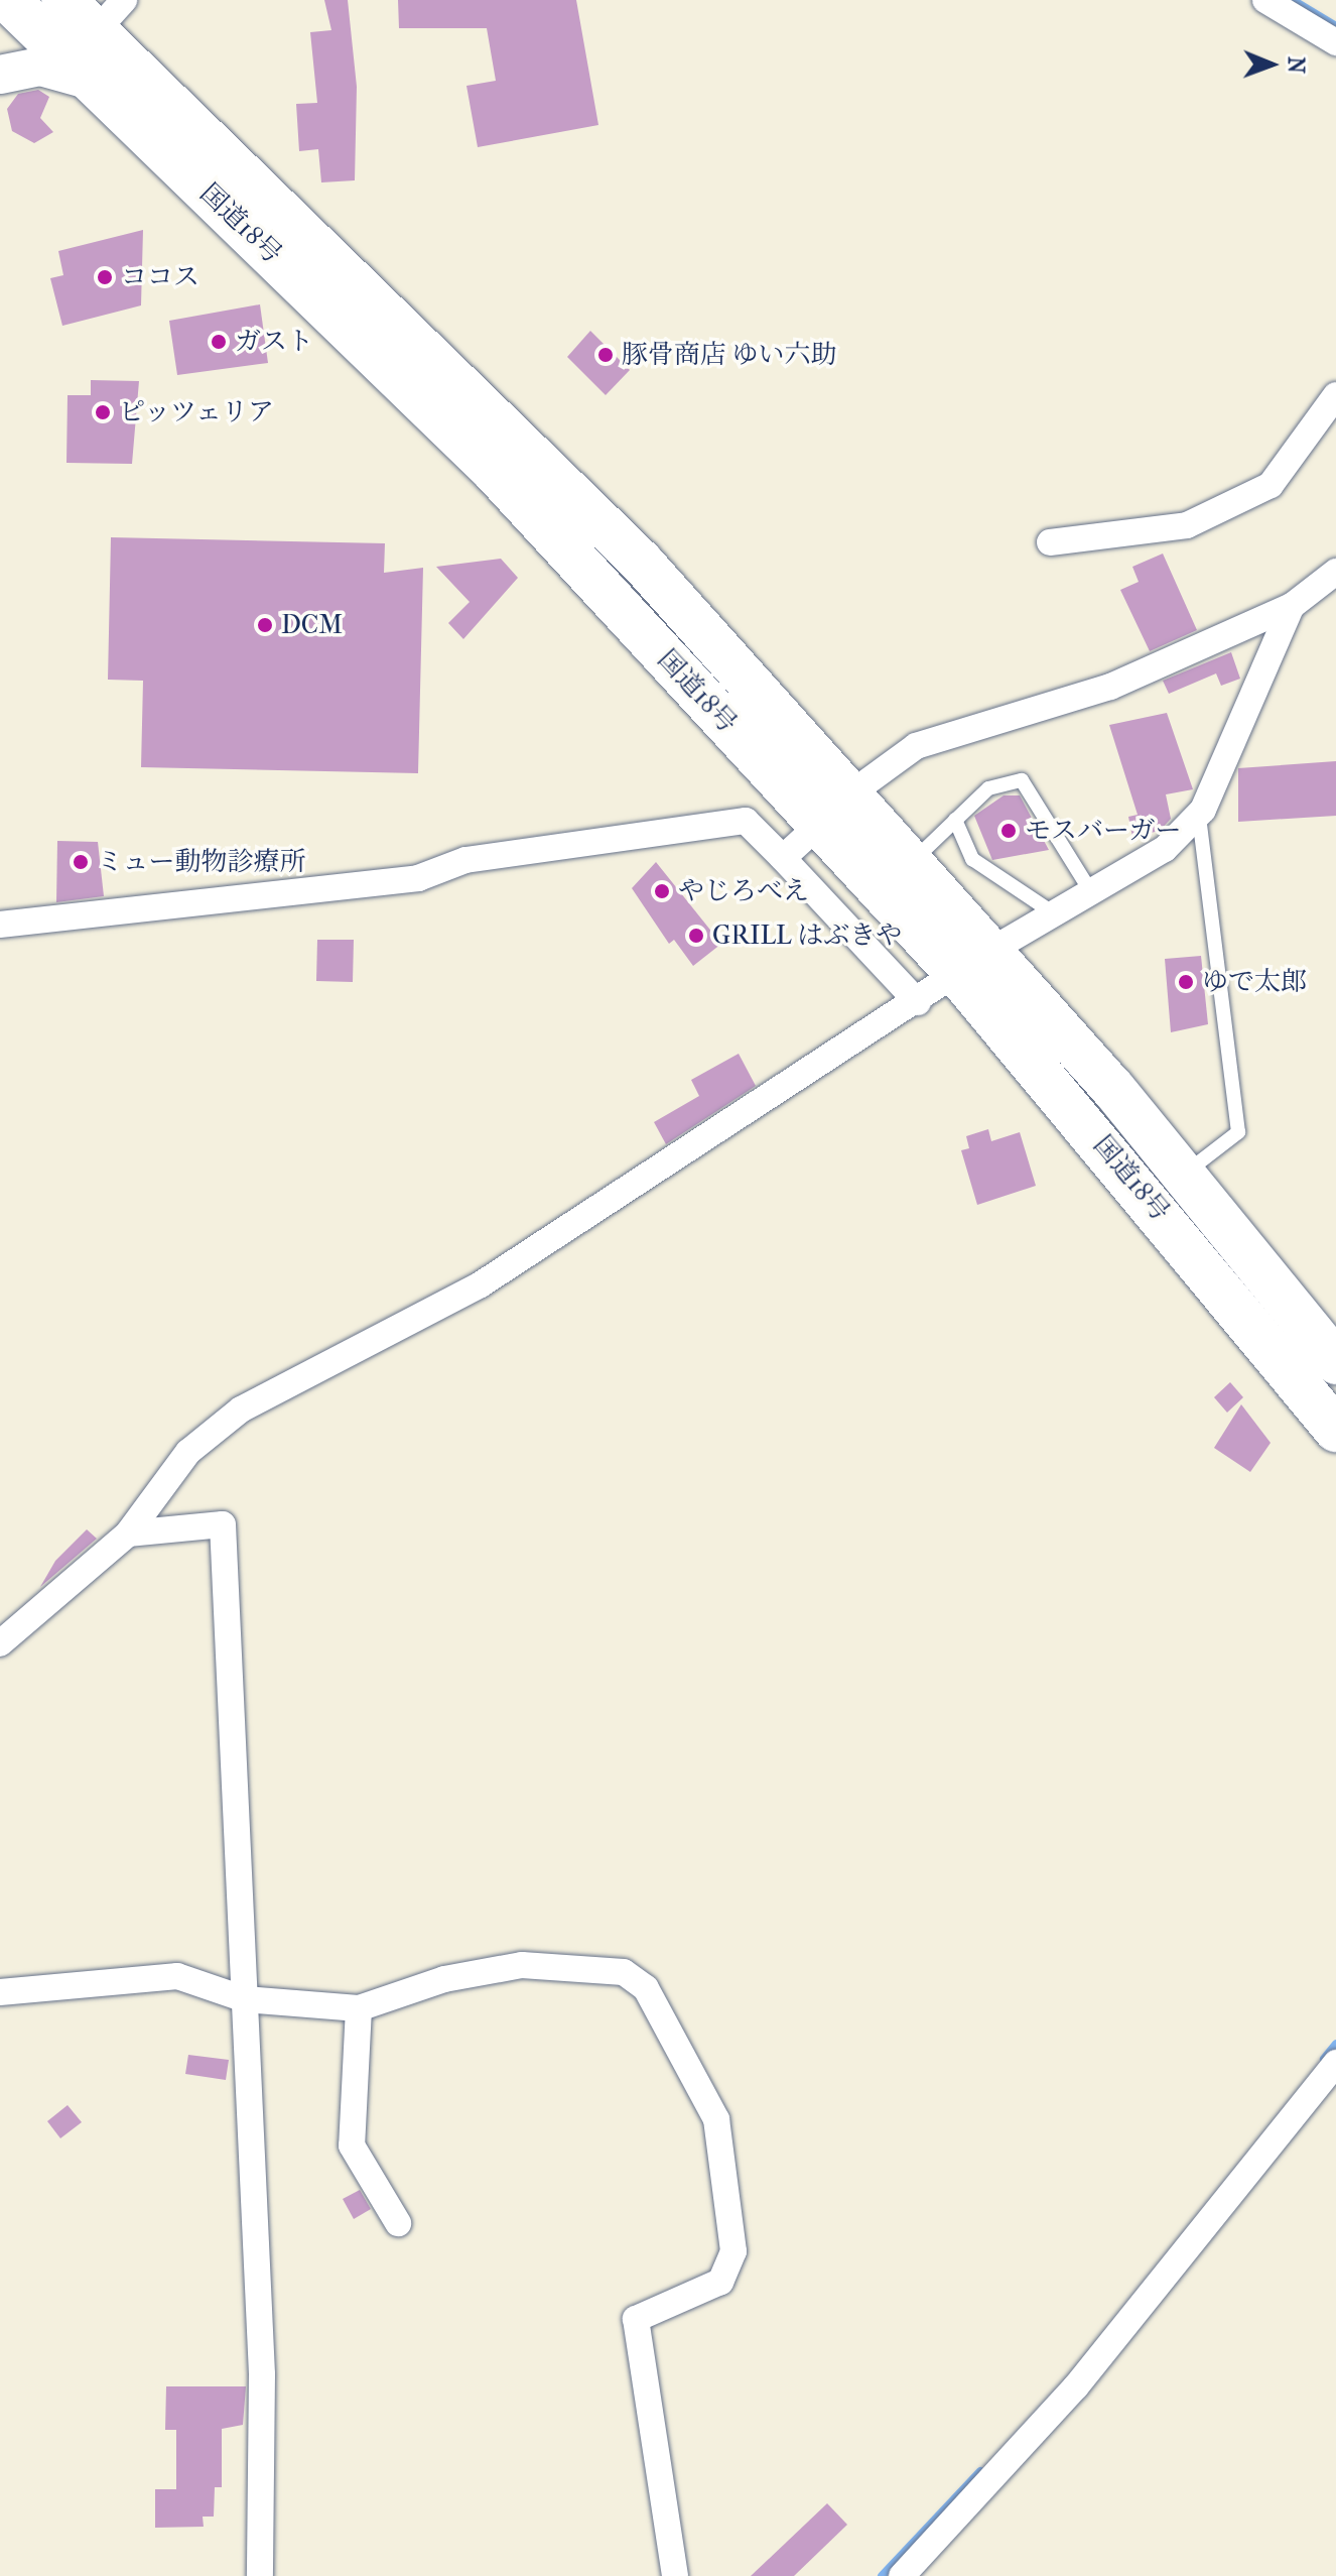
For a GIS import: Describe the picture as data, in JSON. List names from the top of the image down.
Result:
{
  "streets": {
    "highway": ["国道18号"]
  },
  "places": [
    "ココス",
    "ガスト",
    "豚骨商店 ゆい六助",
    "ピッツェリア",
    "DCM",
    "モスバーガー",
    "ミュー動物診療所",
    "やじろべえ",
    "GRILL はぶきや",
    "ゆで太郎"
  ],
  "north": "right"
}
